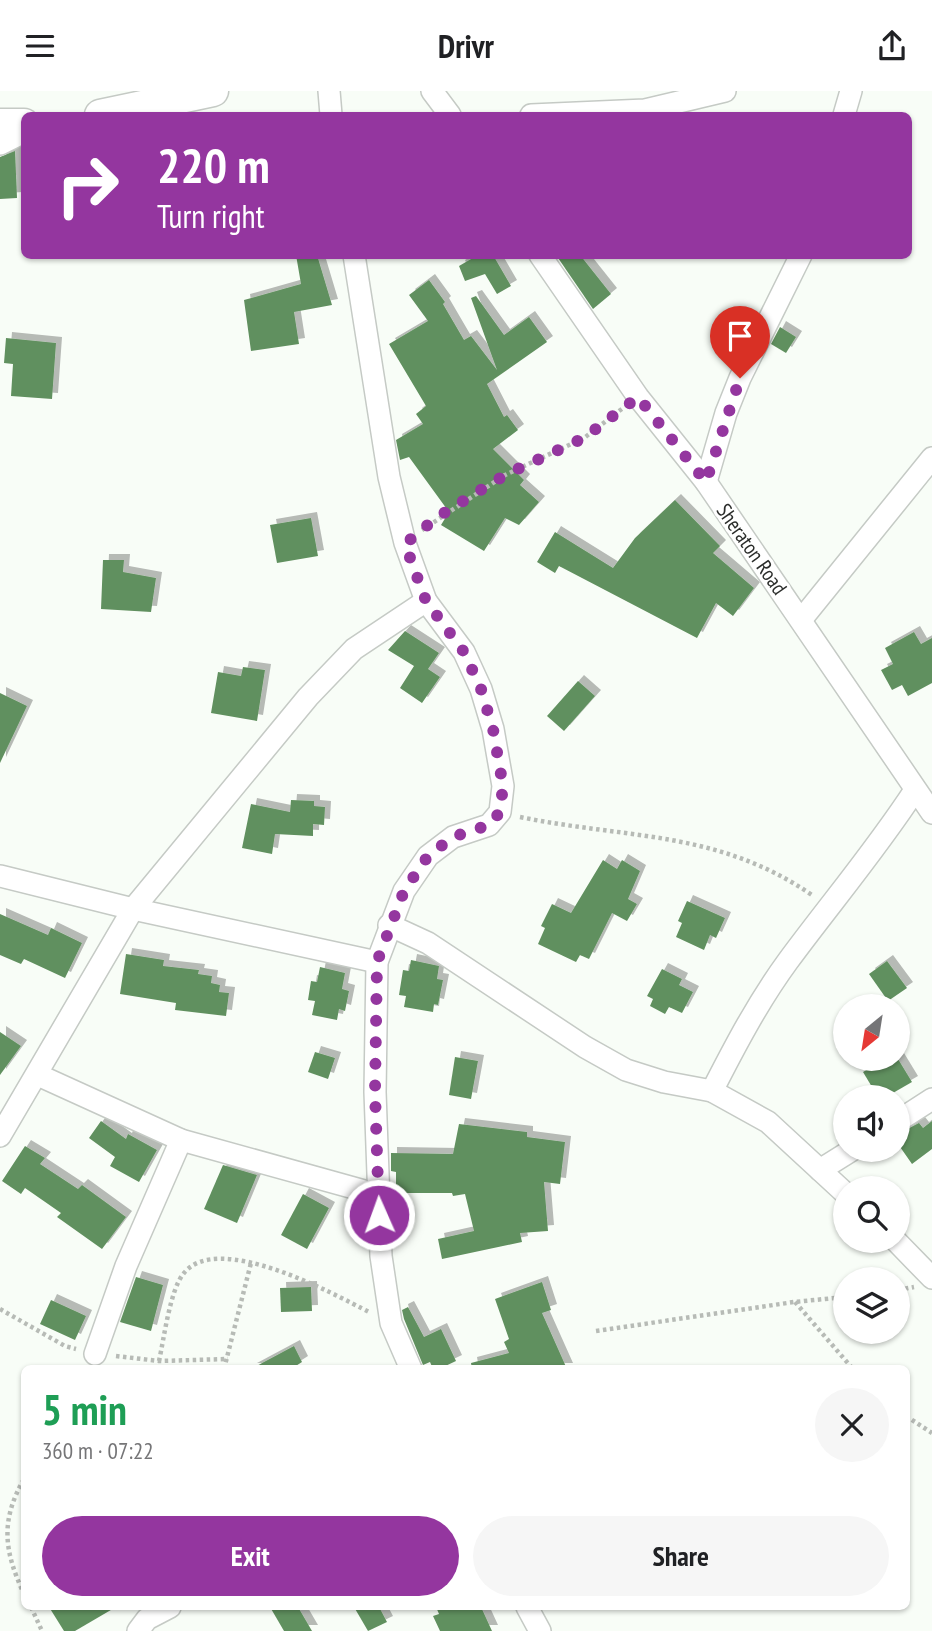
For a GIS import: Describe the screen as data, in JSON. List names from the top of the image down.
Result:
{
  "streets": {
    "street": ["Sheraton Road"]
  },
  "north": "bottom left",
  "page": {
    "header": "Drivr",
    "turn": ["220 m", "Turn right"],
    "heading": ["5 min", "360 m · 07:22"],
    "buttons": ["Exit", "Share"]
  }
}
